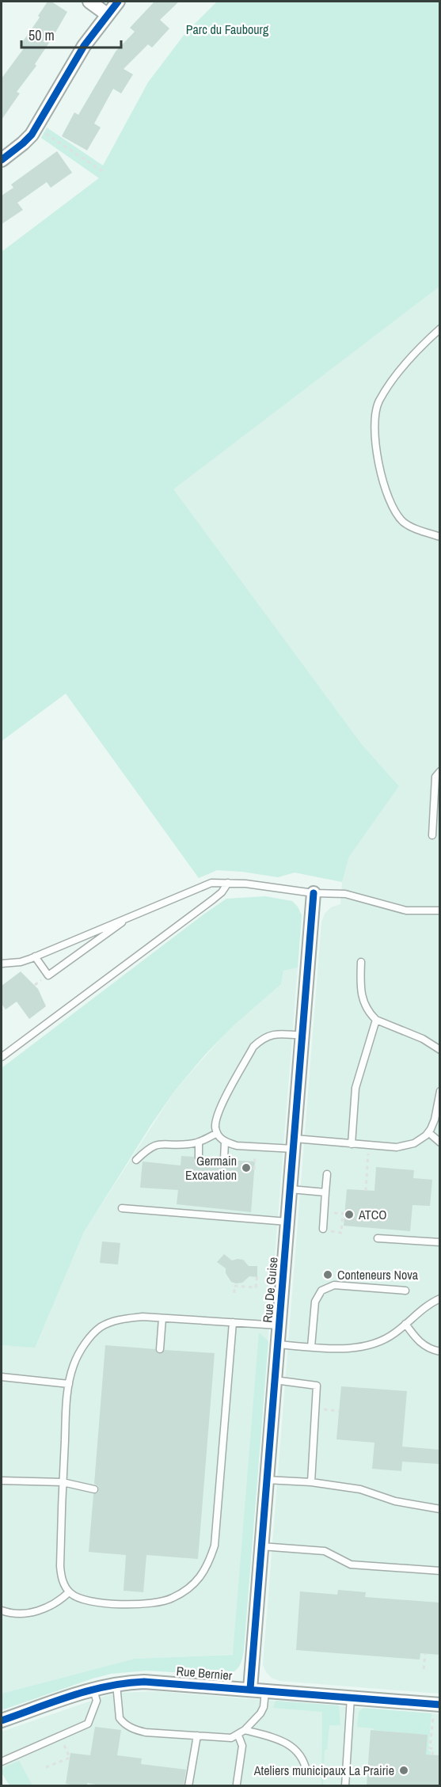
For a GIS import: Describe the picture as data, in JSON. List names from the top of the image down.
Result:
{
  "streets": {
    "street": ["Rue De Guise", "Rue Bernier"]
  },
  "crossings": [
    ["Rue De Guise", "Rue Bernier"]
  ],
  "parks": ["Parc du Faubourg"],
  "places": [
    "Germain Excavation",
    "ATCO",
    "Conteneurs Nova",
    "Ateliers municipaux La Prairie"
  ],
  "scale_bar": "50 m"
}
